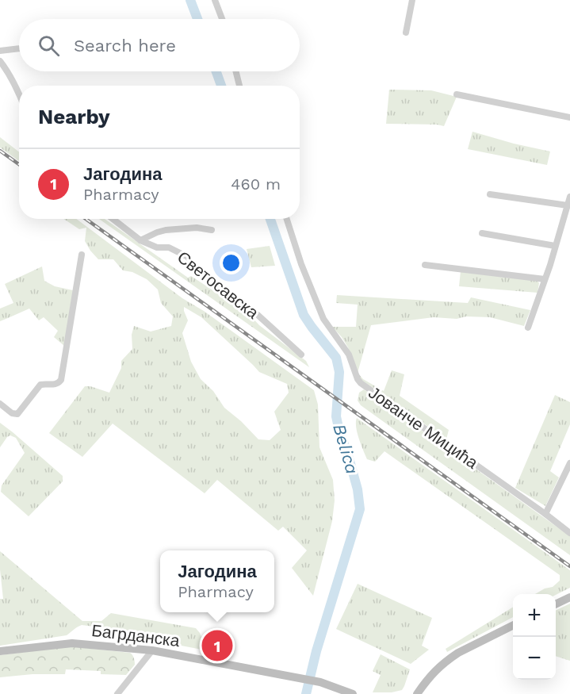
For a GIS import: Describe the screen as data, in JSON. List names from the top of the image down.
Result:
{
  "streets": {
    "main road": ["Багрданска"],
    "street": ["Светосавска", "Јованче Мицића"]
  },
  "water": ["Belica"],
  "page": {
    "search": "Search here",
    "heading": "Nearby",
    "list": [
      {
        "mark": "1",
        "name": "Јагодина",
        "note": "Pharmacy",
        "value": "460 m"
      }
    ],
    "popup": ["Јагодина", "Pharmacy"],
    "map_buttons": ["+", "−"],
    "pins": "1"
  }
}
